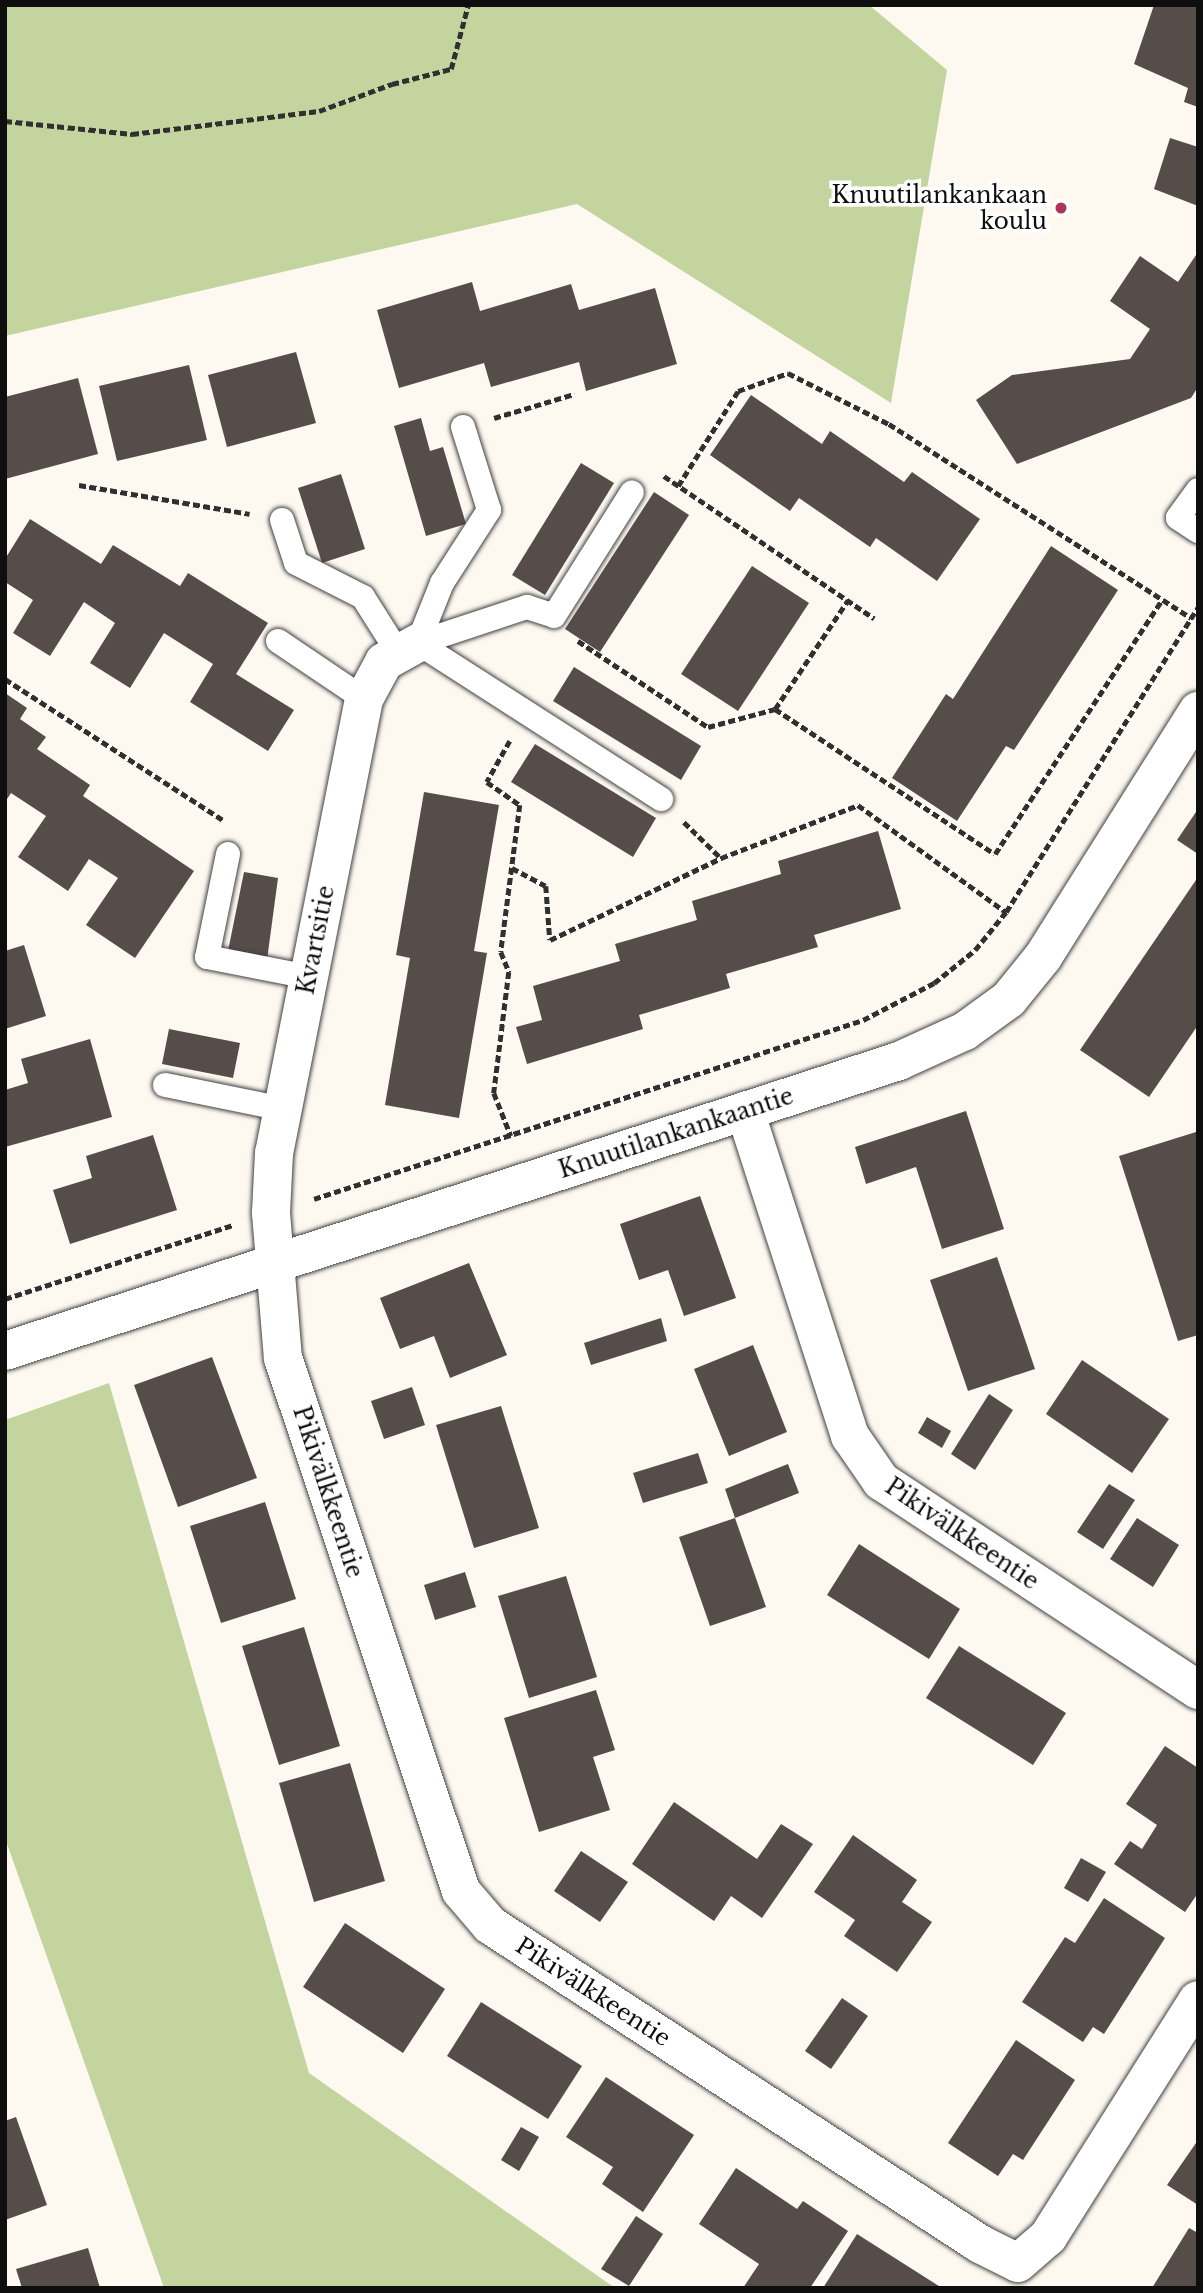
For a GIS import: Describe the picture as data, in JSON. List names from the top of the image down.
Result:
{
  "streets": {
    "street": ["Kvartsitie", "Knuutilankankaantie", "Pikivälkkeentie"]
  },
  "crossings": [
    ["Kvartsitie", "Knuutilankankaantie"],
    ["Kvartsitie", "Pikivälkkeentie"],
    ["Knuutilankankaantie", "Pikivälkkeentie"]
  ],
  "places": ["Knuutilankankaan koulu"]
}
